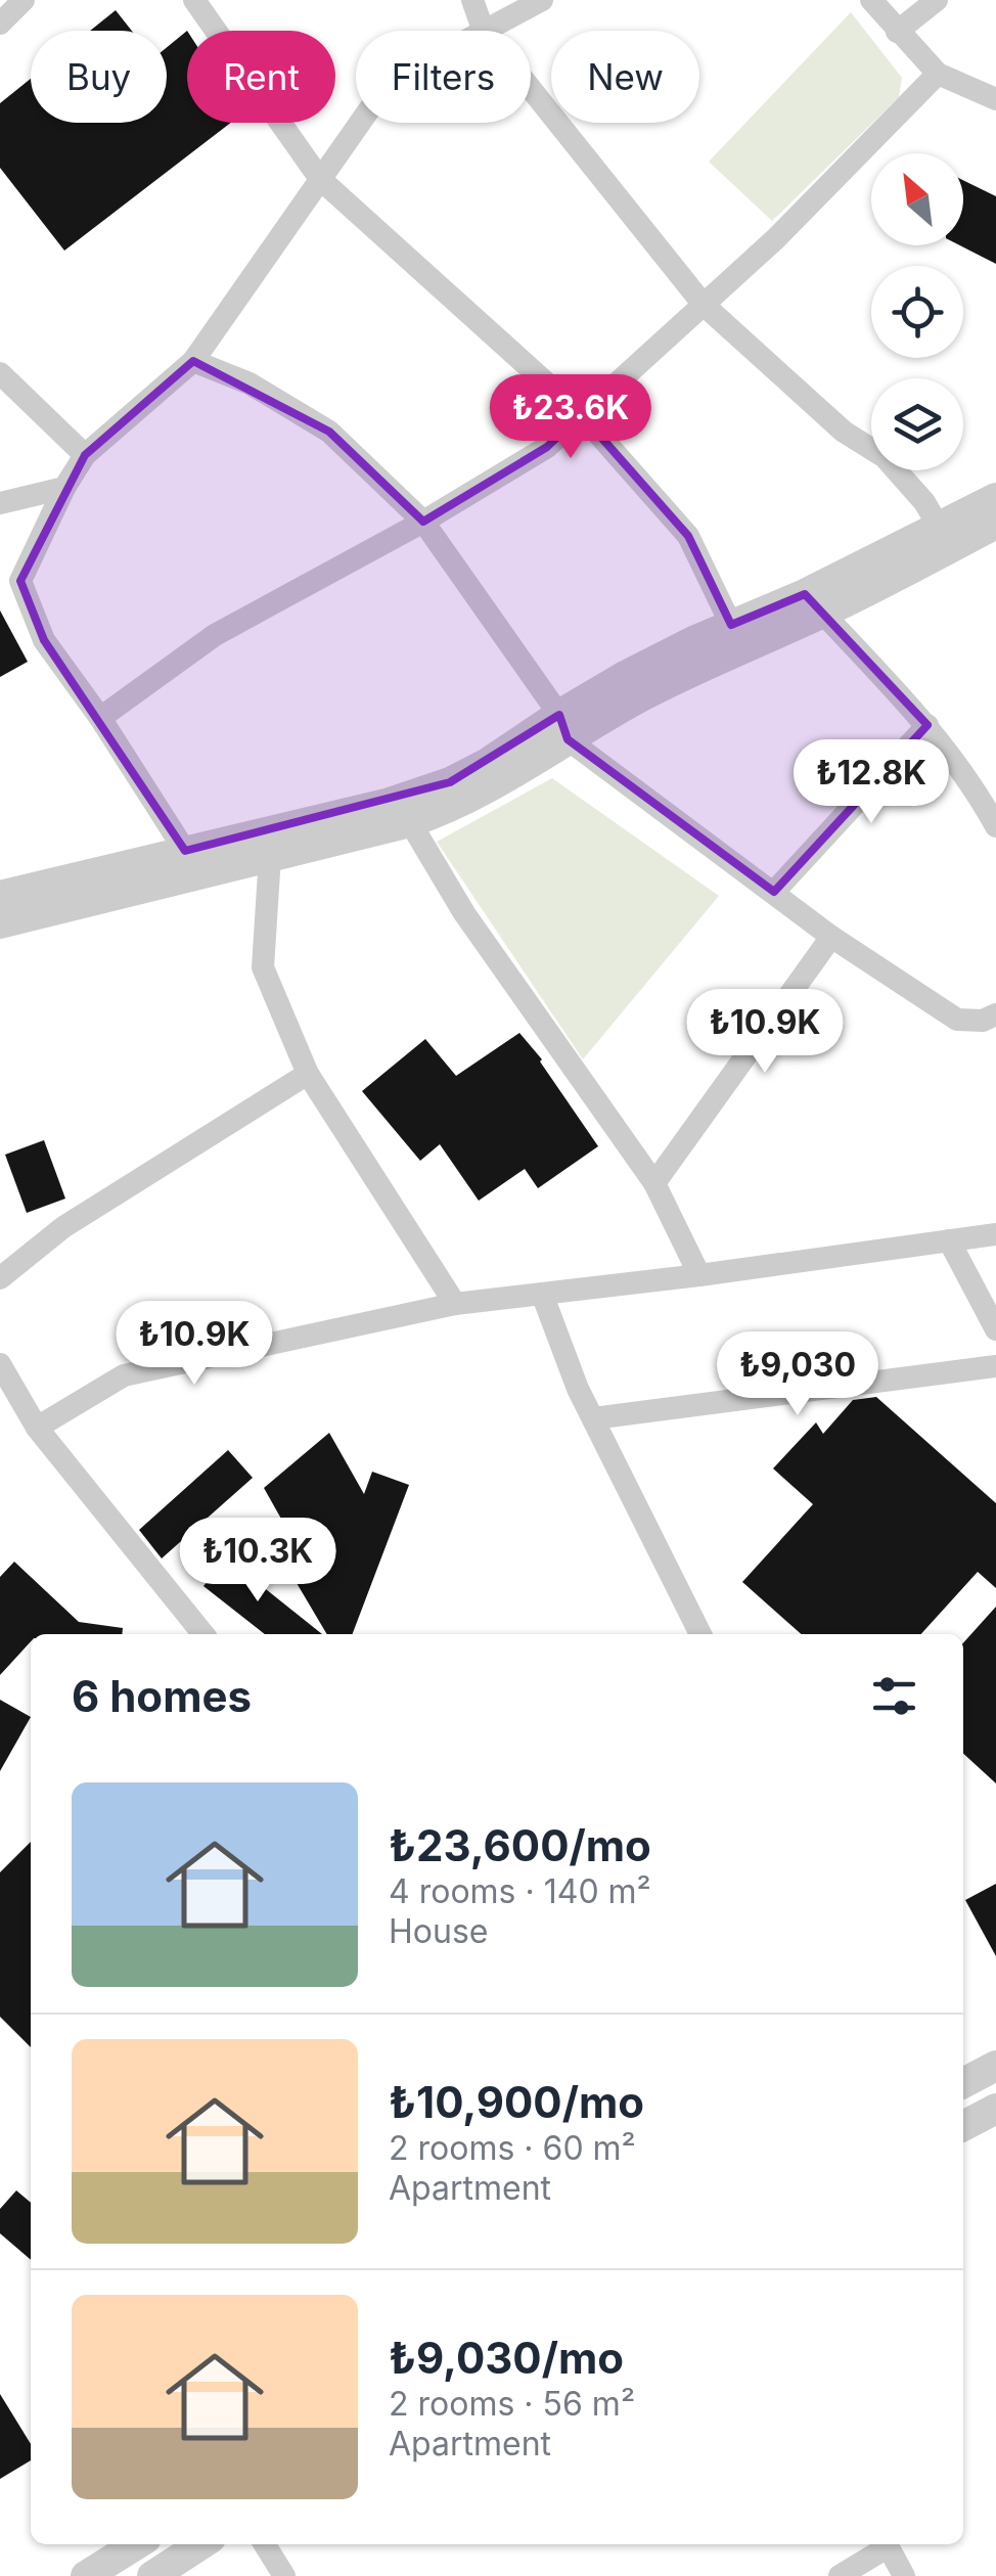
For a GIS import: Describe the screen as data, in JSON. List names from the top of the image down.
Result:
{
  "north": "top left",
  "page": {
    "chip": [
      "Buy",
      "Rent",
      "Filters",
      "New"
    ],
    "price": [
      "₺23.6K",
      "₺12.8K",
      "₺10.9K",
      "₺10.9K",
      "₺9,030",
      "₺10.3K"
    ],
    "heading": "6 homes",
    "list": [
      {
        "name": "₺23,600/mo",
        "note": "4 rooms · 140 m² · House"
      },
      {
        "name": "₺10,900/mo",
        "note": "2 rooms · 60 m² · Apartment"
      },
      {
        "name": "₺9,030/mo",
        "note": "2 rooms · 56 m² · Apartment"
      }
    ]
  }
}
